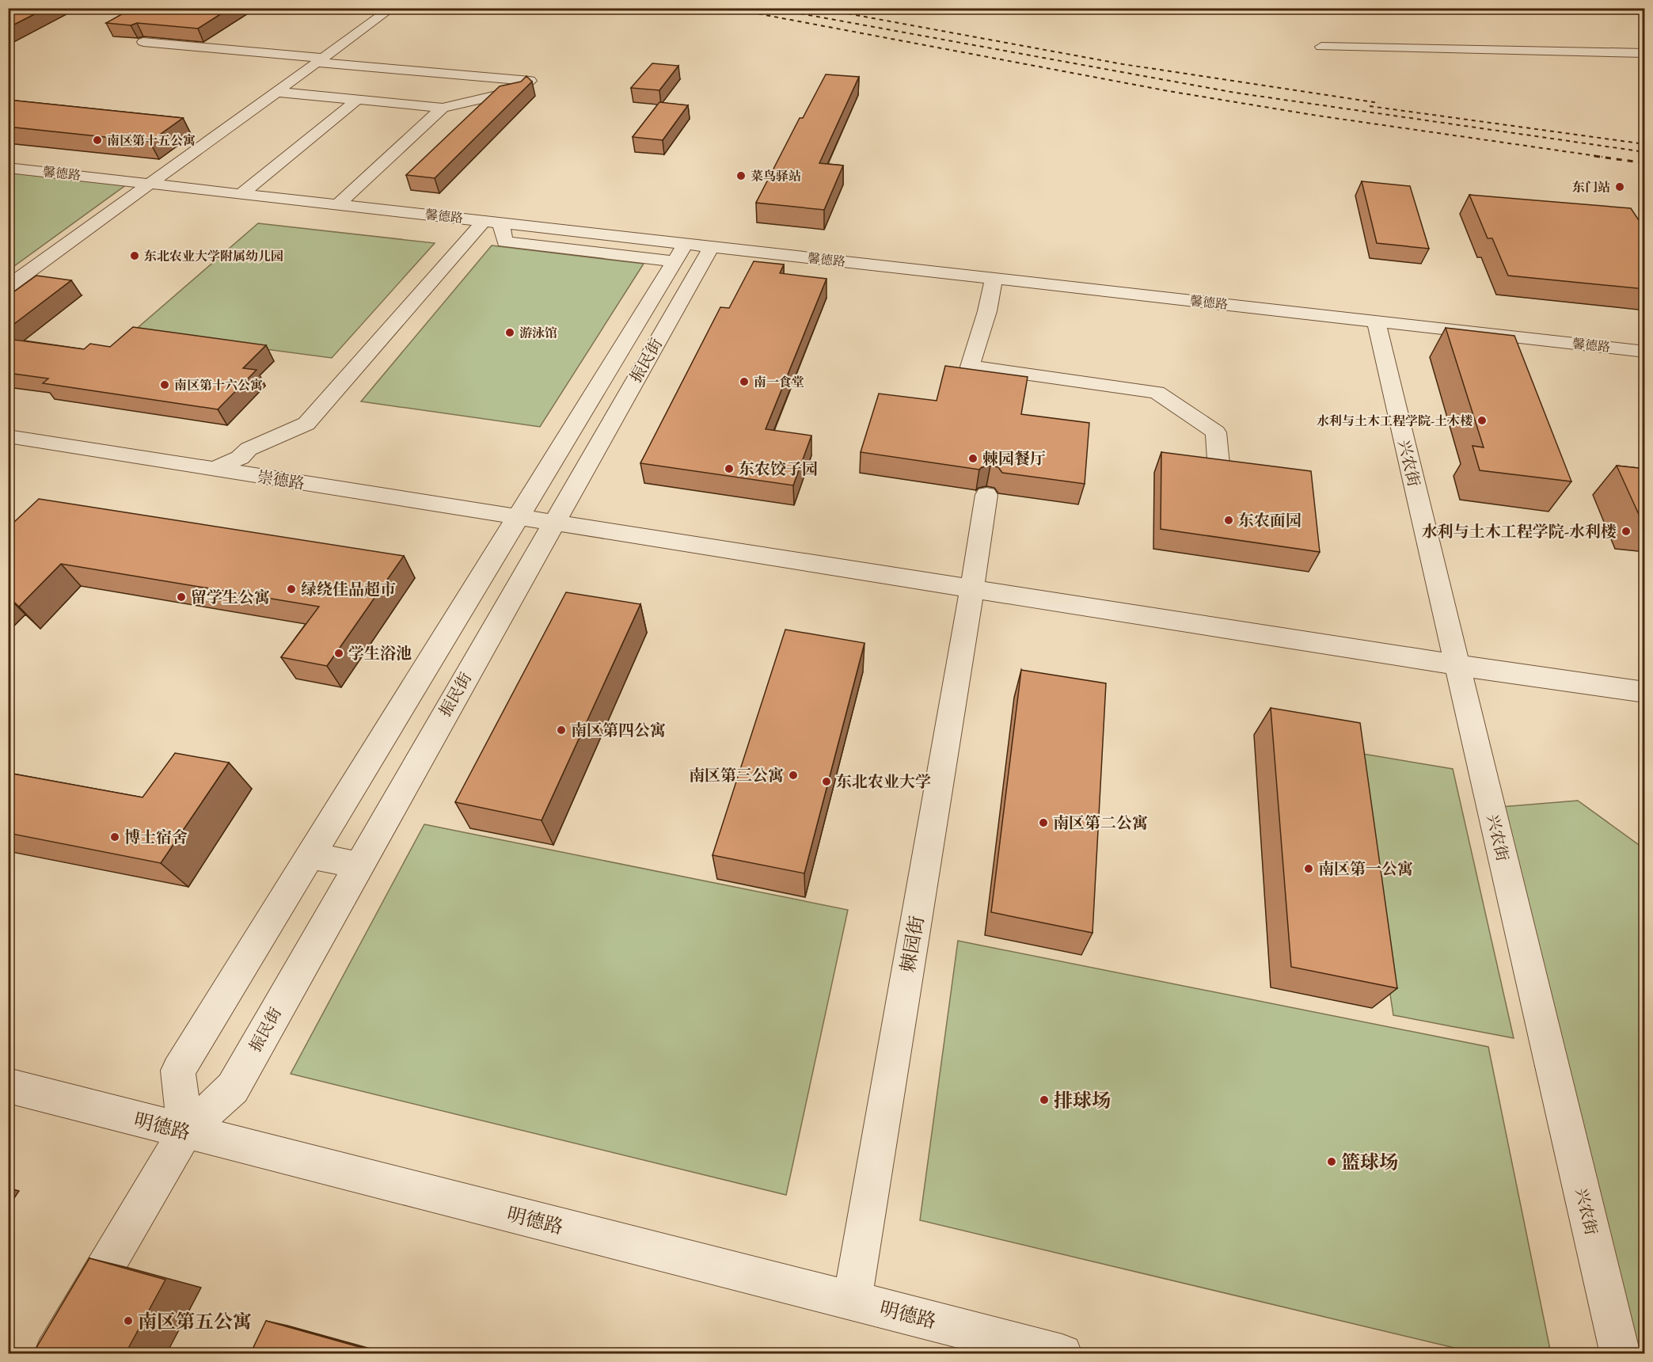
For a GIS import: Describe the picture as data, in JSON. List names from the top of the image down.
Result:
{
  "streets": {
    "street": [
      "馨德路",
      "振民街",
      "兴农街",
      "崇德路",
      "棘园街",
      "明德路"
    ]
  },
  "crossings": [
    ["馨德路", "振民街"],
    ["馨德路", "兴农街"],
    ["振民街", "崇德路"],
    ["振民街", "明德路"],
    ["兴农街", "崇德路"],
    ["崇德路", "棘园街"],
    ["棘园街", "明德路"]
  ],
  "places": [
    "南区第十五公寓",
    "菜鸟驿站",
    "东门站",
    "东北农业大学附属幼儿园",
    "游泳馆",
    "南一食堂",
    "南区第十六公寓",
    "水利与土木工程学院-土木楼",
    "棘园餐厅",
    "东农饺子园",
    "东农面园",
    "水利与土木工程学院-水利楼",
    "绿绕佳品超市",
    "留学生公寓",
    "学生浴池",
    "南区第四公寓",
    "南区第三公寓",
    "东北农业大学",
    "南区第二公寓",
    "博士宿舍",
    "南区第一公寓",
    "排球场",
    "篮球场",
    "南区第五公寓"
  ]
}
